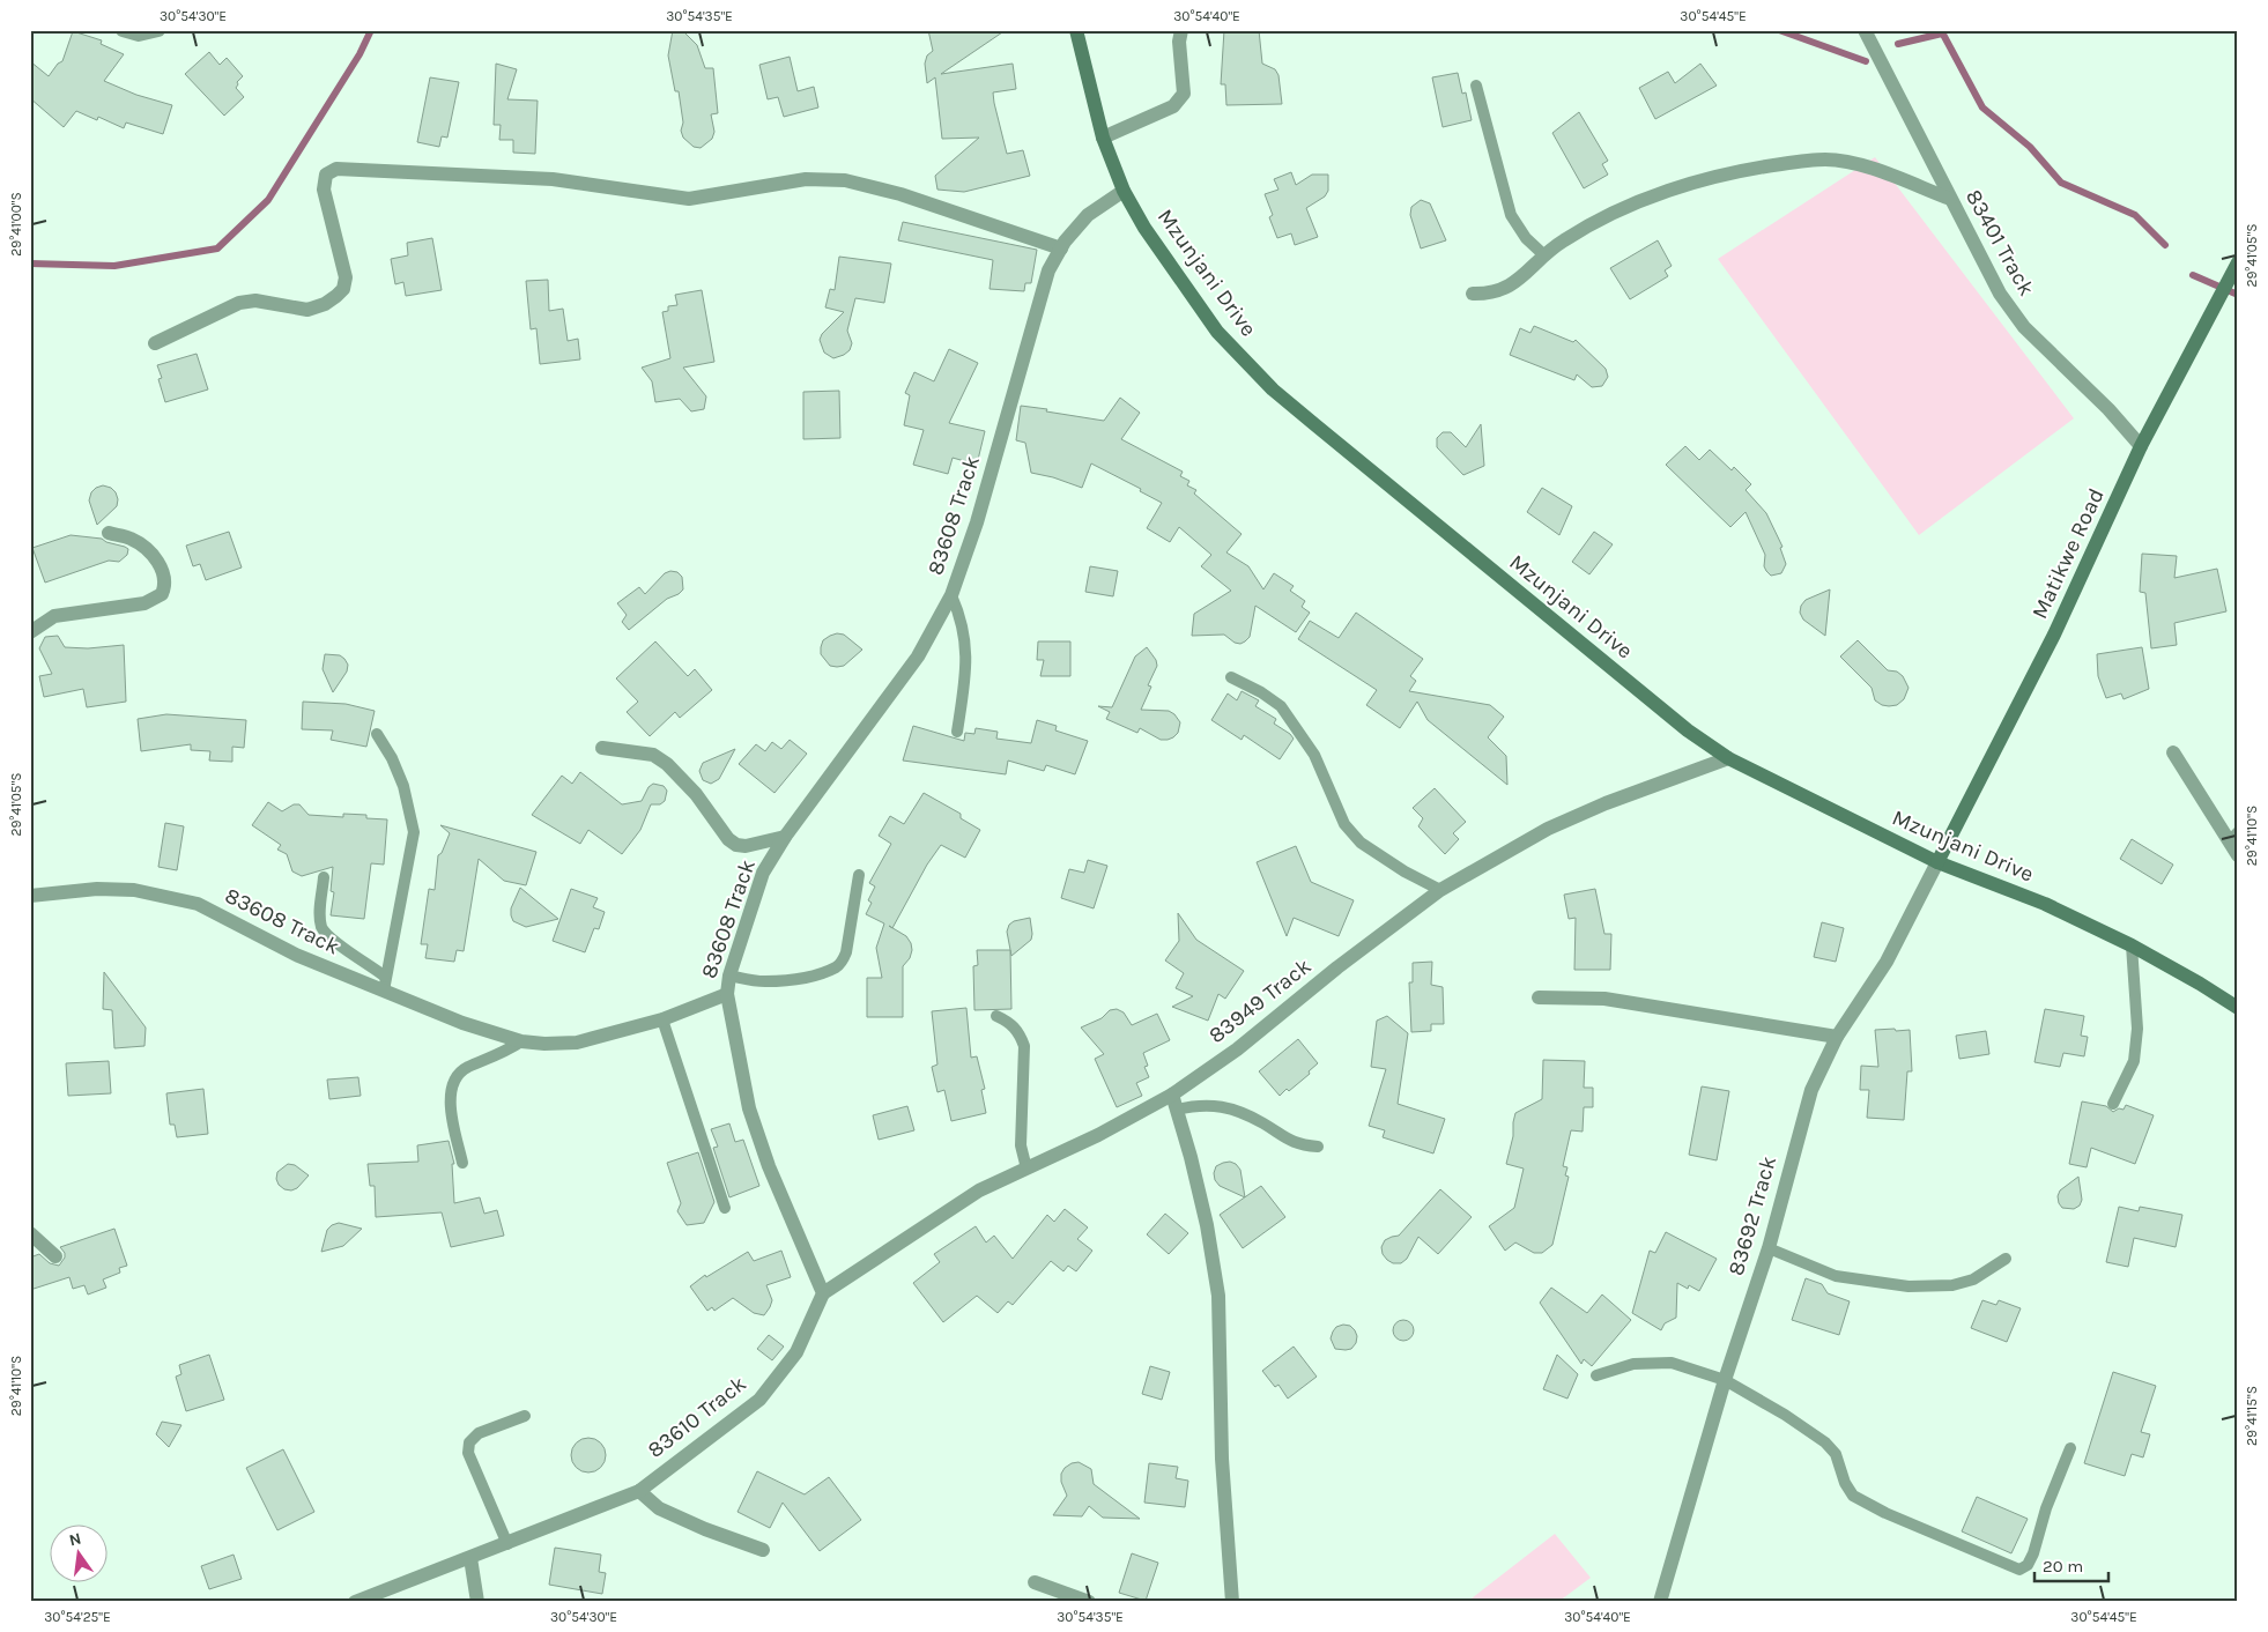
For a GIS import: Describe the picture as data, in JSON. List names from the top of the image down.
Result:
{
  "streets": {
    "main road": ["Mzunjani Drive", "Matikwe Road"],
    "street": [
      "83401 Track",
      "83608 Track",
      "83949 Track",
      "83692 Track",
      "83610 Track"
    ]
  },
  "crossings": [
    ["83401 Track", "Matikwe Road"],
    ["Mzunjani Drive", "83608 Track"],
    ["Mzunjani Drive", "Matikwe Road"],
    ["Mzunjani Drive", "83949 Track"],
    ["Mzunjani Drive", "83692 Track"],
    ["Matikwe Road", "83692 Track"],
    ["83949 Track", "83610 Track"]
  ],
  "scale_bar": "20 m",
  "north": "top",
  "coordinates": [
    "30°54'30\"E",
    "30°54'35\"E",
    "30°54'40\"E",
    "30°54'45\"E",
    "29°41'00\"S",
    "29°41'05\"S",
    "29°41'10\"S",
    "29°41'15\"S",
    "30°54'25\"E"
  ]
}
